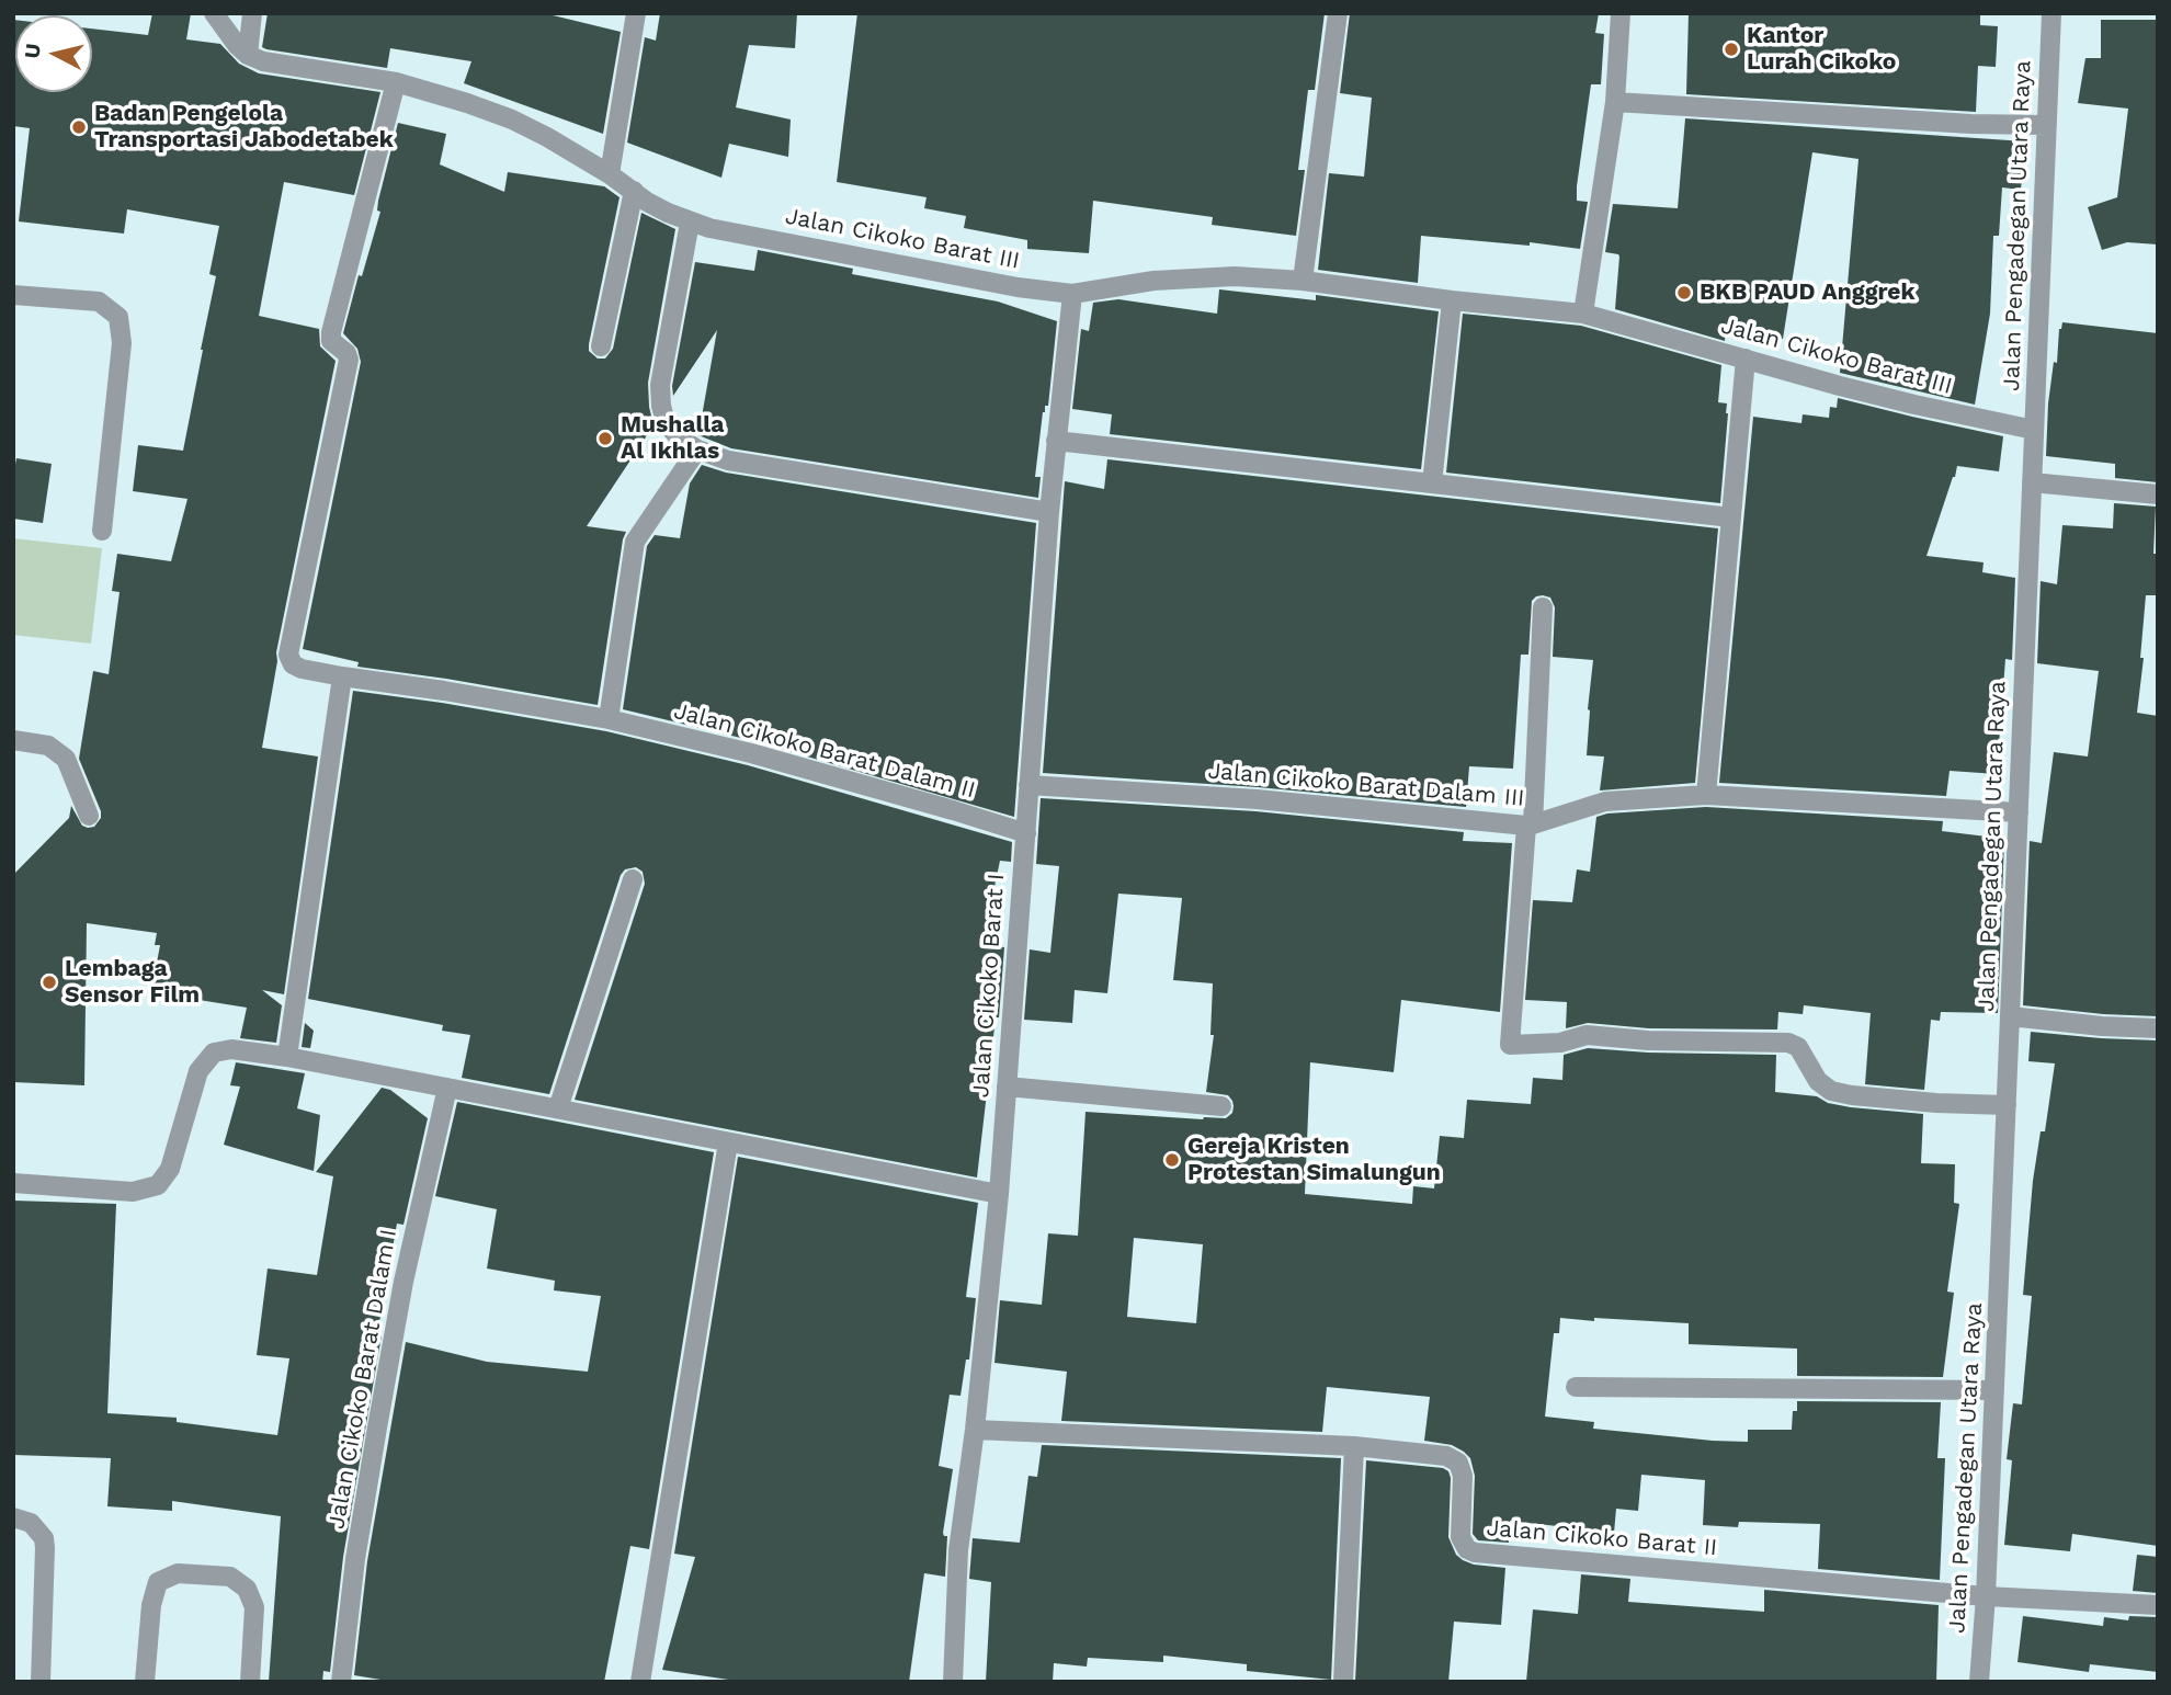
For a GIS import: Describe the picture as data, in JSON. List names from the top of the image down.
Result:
{
  "streets": {
    "street": [
      "Jalan Pengadegan Utara Raya",
      "Jalan Cikoko Barat III",
      "Jalan Cikoko Barat Dalam II",
      "Jalan Cikoko Barat Dalam III",
      "Jalan Cikoko Barat I",
      "Jalan Cikoko Barat Dalam I",
      "Jalan Cikoko Barat II"
    ]
  },
  "crossings": [
    ["Jalan Pengadegan Utara Raya", "Jalan Cikoko Barat III"],
    ["Jalan Pengadegan Utara Raya", "Jalan Cikoko Barat Dalam III"],
    ["Jalan Pengadegan Utara Raya", "Jalan Cikoko Barat II"],
    ["Jalan Cikoko Barat III", "Jalan Cikoko Barat Dalam II"],
    ["Jalan Cikoko Barat III", "Jalan Cikoko Barat I"],
    ["Jalan Cikoko Barat Dalam II", "Jalan Cikoko Barat I"],
    ["Jalan Cikoko Barat Dalam III", "Jalan Cikoko Barat I"],
    ["Jalan Cikoko Barat I", "Jalan Cikoko Barat II"]
  ],
  "places": [
    "Kantor Lurah Cikoko",
    "Badan Pengelola Transportasi Jabodetabek",
    "BKB PAUD Anggrek",
    "Mushalla Al Ikhlas",
    "Lembaga Sensor Film",
    "Gereja Kristen Protestan Simalungun"
  ],
  "north": "left"
}
